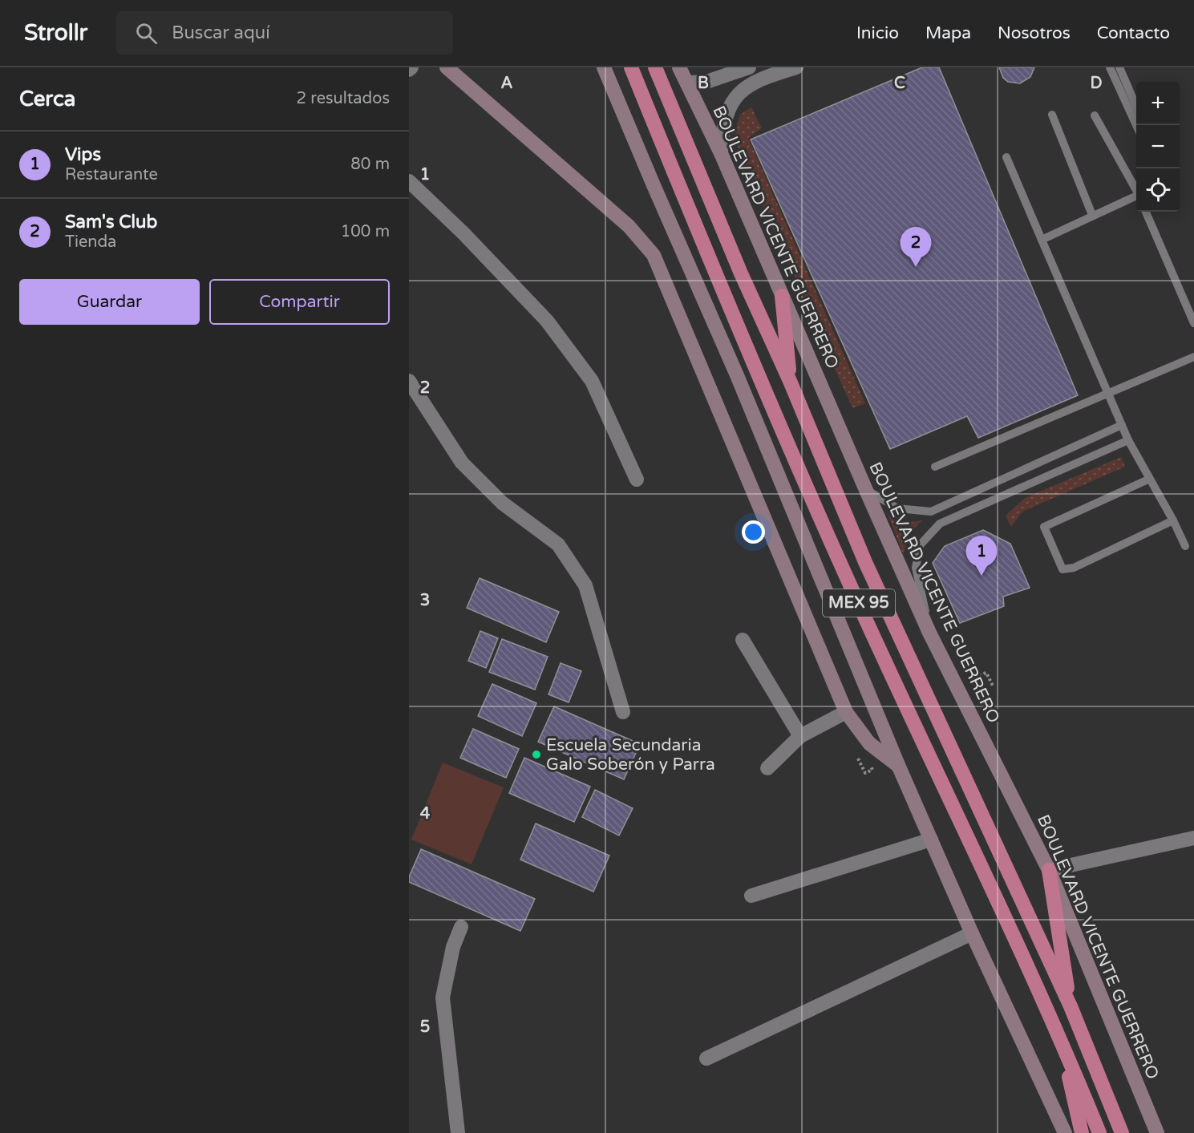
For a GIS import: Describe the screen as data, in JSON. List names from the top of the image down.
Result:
{
  "streets": {
    "highway": ["MEX 95"],
    "main road": ["BOULEVARD VICENTE GUERRERO"]
  },
  "places": ["Escuela Secundaria Galo Soberón y Parra"],
  "page": {
    "header": "Strollr",
    "search": "Buscar aquí",
    "nav": [
      "Inicio",
      "Mapa",
      "Nosotros",
      "Contacto"
    ],
    "heading": ["Cerca", "2 resultados"],
    "map_buttons": ["+", "−"],
    "list": [
      {
        "mark": "1",
        "name": "Vips",
        "note": "Restaurante",
        "value": "80 m"
      },
      {
        "mark": "2",
        "name": "Sam's Club",
        "note": "Tienda",
        "value": "100 m"
      }
    ],
    "pins": ["2", "1"],
    "buttons": ["Guardar", "Compartir"]
  },
  "grid": {
    "columns": [
      "A",
      "B",
      "C",
      "D"
    ],
    "rows": [
      "1",
      "2",
      "3",
      "4",
      "5"
    ]
  }
}
